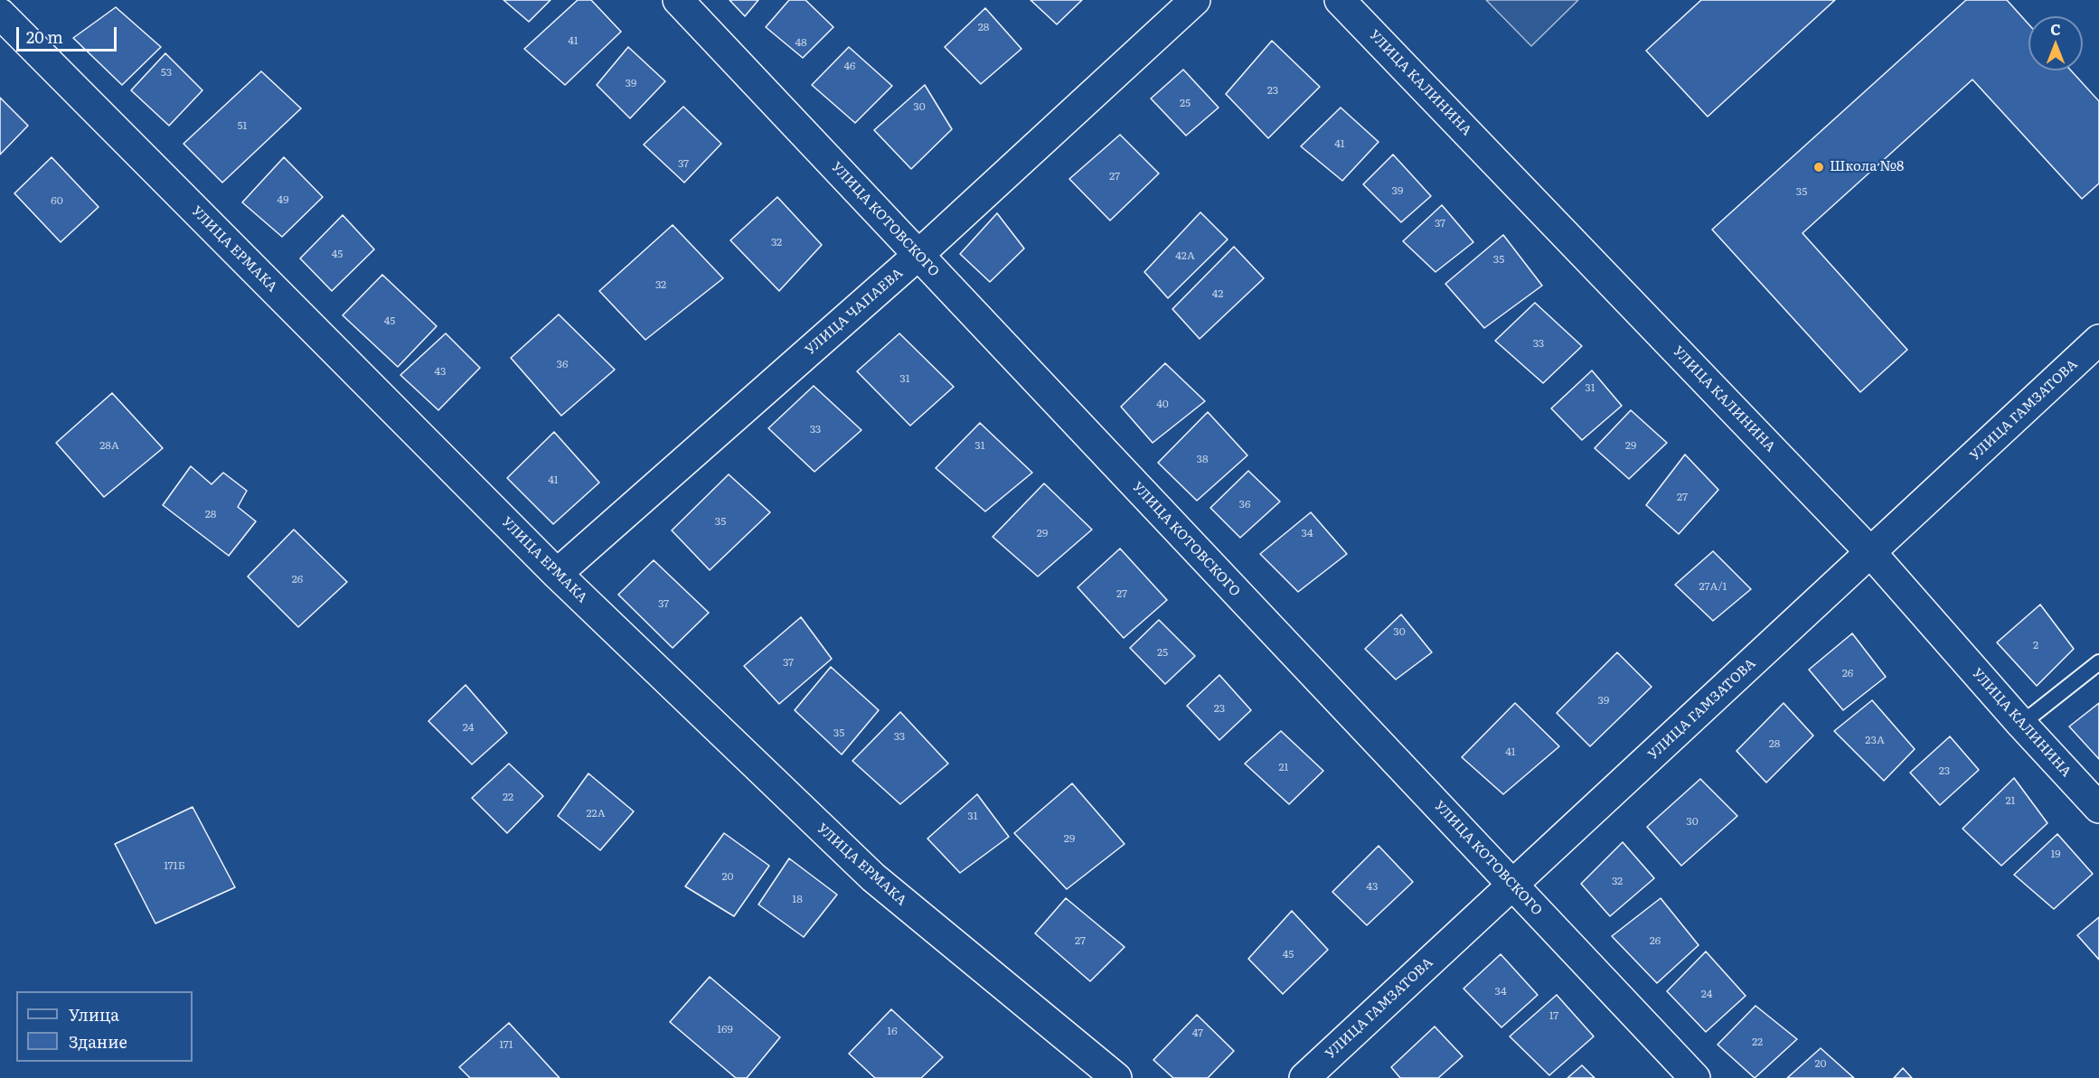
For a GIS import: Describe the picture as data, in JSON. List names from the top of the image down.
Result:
{
  "streets": {
    "street": [
      "УЛИЦА КАЛИНИНА",
      "УЛИЦА КОТОВСКОГО",
      "УЛИЦА ЕРМАКА",
      "УЛИЦА ЧАПАЕВА",
      "УЛИЦА ГАМЗАТОВА"
    ]
  },
  "crossings": [
    ["УЛИЦА КАЛИНИНА", "УЛИЦА ГАМЗАТОВА"],
    ["УЛИЦА КОТОВСКОГО", "УЛИЦА ЧАПАЕВА"],
    ["УЛИЦА КОТОВСКОГО", "УЛИЦА ГАМЗАТОВА"],
    ["УЛИЦА ЕРМАКА", "УЛИЦА ЧАПАЕВА"]
  ],
  "places": ["Школа №8"],
  "house_numbers": [
    "28",
    "41",
    "48",
    "46",
    "53",
    "39",
    "23",
    "25",
    "30",
    "51",
    "41",
    "37",
    "27",
    "39",
    "35",
    "49",
    "60",
    "37",
    "32",
    "45",
    "42А",
    "35",
    "32",
    "42",
    "45",
    "33",
    "36",
    "43",
    "31",
    "31",
    "40",
    "33",
    "28А",
    "31",
    "29",
    "38",
    "41",
    "27",
    "36",
    "28",
    "35",
    "29",
    "34",
    "26",
    "27А/1",
    "27",
    "37",
    "30",
    "2",
    "25",
    "37",
    "26",
    "39",
    "23",
    "24",
    "35",
    "33",
    "23А",
    "28",
    "41",
    "21",
    "23",
    "22",
    "21",
    "22А",
    "31",
    "30",
    "29",
    "19",
    "171Б",
    "20",
    "32",
    "43",
    "18",
    "27",
    "26",
    "45",
    "34",
    "24",
    "17",
    "169",
    "16",
    "47",
    "22",
    "171",
    "20"
  ],
  "legend": ["Улица", "Здание"],
  "scale_bar": "20 m",
  "north": "top"
}
